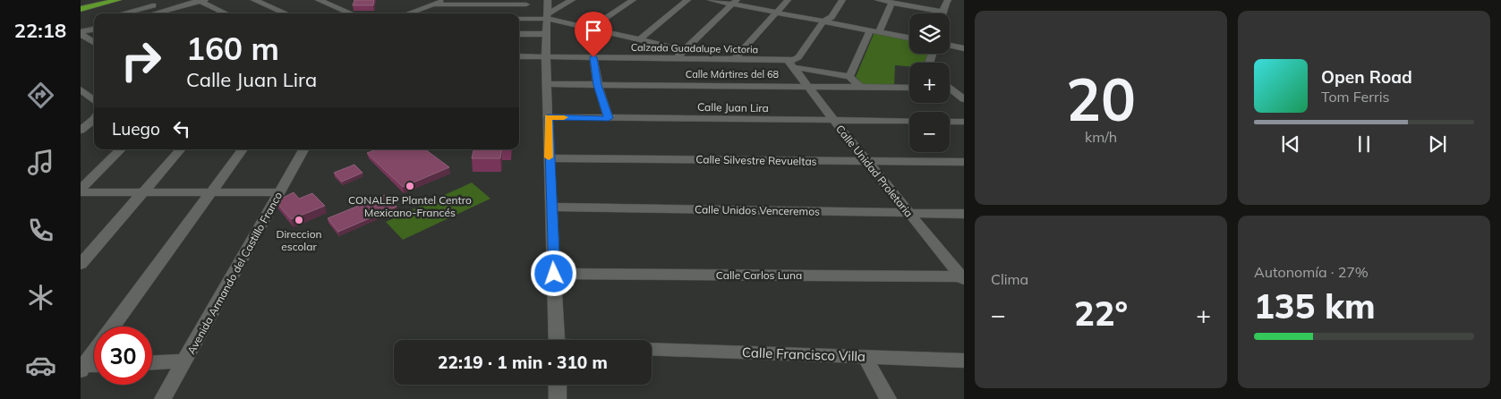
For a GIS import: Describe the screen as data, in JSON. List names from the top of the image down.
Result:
{
  "streets": {
    "street": [
      "Calzada Guadalupe Victoria",
      "Calle Mártires del 68",
      "Calle Juan Lira",
      "Calle Silvestre Revueltas",
      "Calle Unidad Proletaria",
      "Calle Unidos Venceremos",
      "Avenida Armando del Castillo Franco",
      "Calle Carlos Luna",
      "Calle Francisco Villa"
    ]
  },
  "crossings": [
    ["Calzada Guadalupe Victoria", "Calle Unidad Proletaria"],
    ["Calle Mártires del 68", "Calle Unidad Proletaria"],
    ["Calle Juan Lira", "Calle Unidad Proletaria"],
    ["Calle Silvestre Revueltas", "Calle Unidad Proletaria"],
    ["Calle Unidad Proletaria", "Calle Unidos Venceremos"],
    ["Calle Unidad Proletaria", "Calle Carlos Luna"]
  ],
  "places": ["CONALEP Plantel Centro Mexicano-Francés", "Direccion escolar"],
  "page": {
    "tabs": "22:18",
    "tile": [
      ["20", "km/h"],
      "Clima",
      ["Autonomía · 27%", "135 km"]
    ],
    "map_buttons": ["+", "−"],
    "turn": ["160 m", "Calle Juan Lira"],
    "song": ["Open Road", "Tom Ferris"],
    "then": "Luego",
    "heat": ["−", "22°", "+"],
    "limit": "30",
    "trip": "22:19 · 1 min · 310 m"
  }
}
